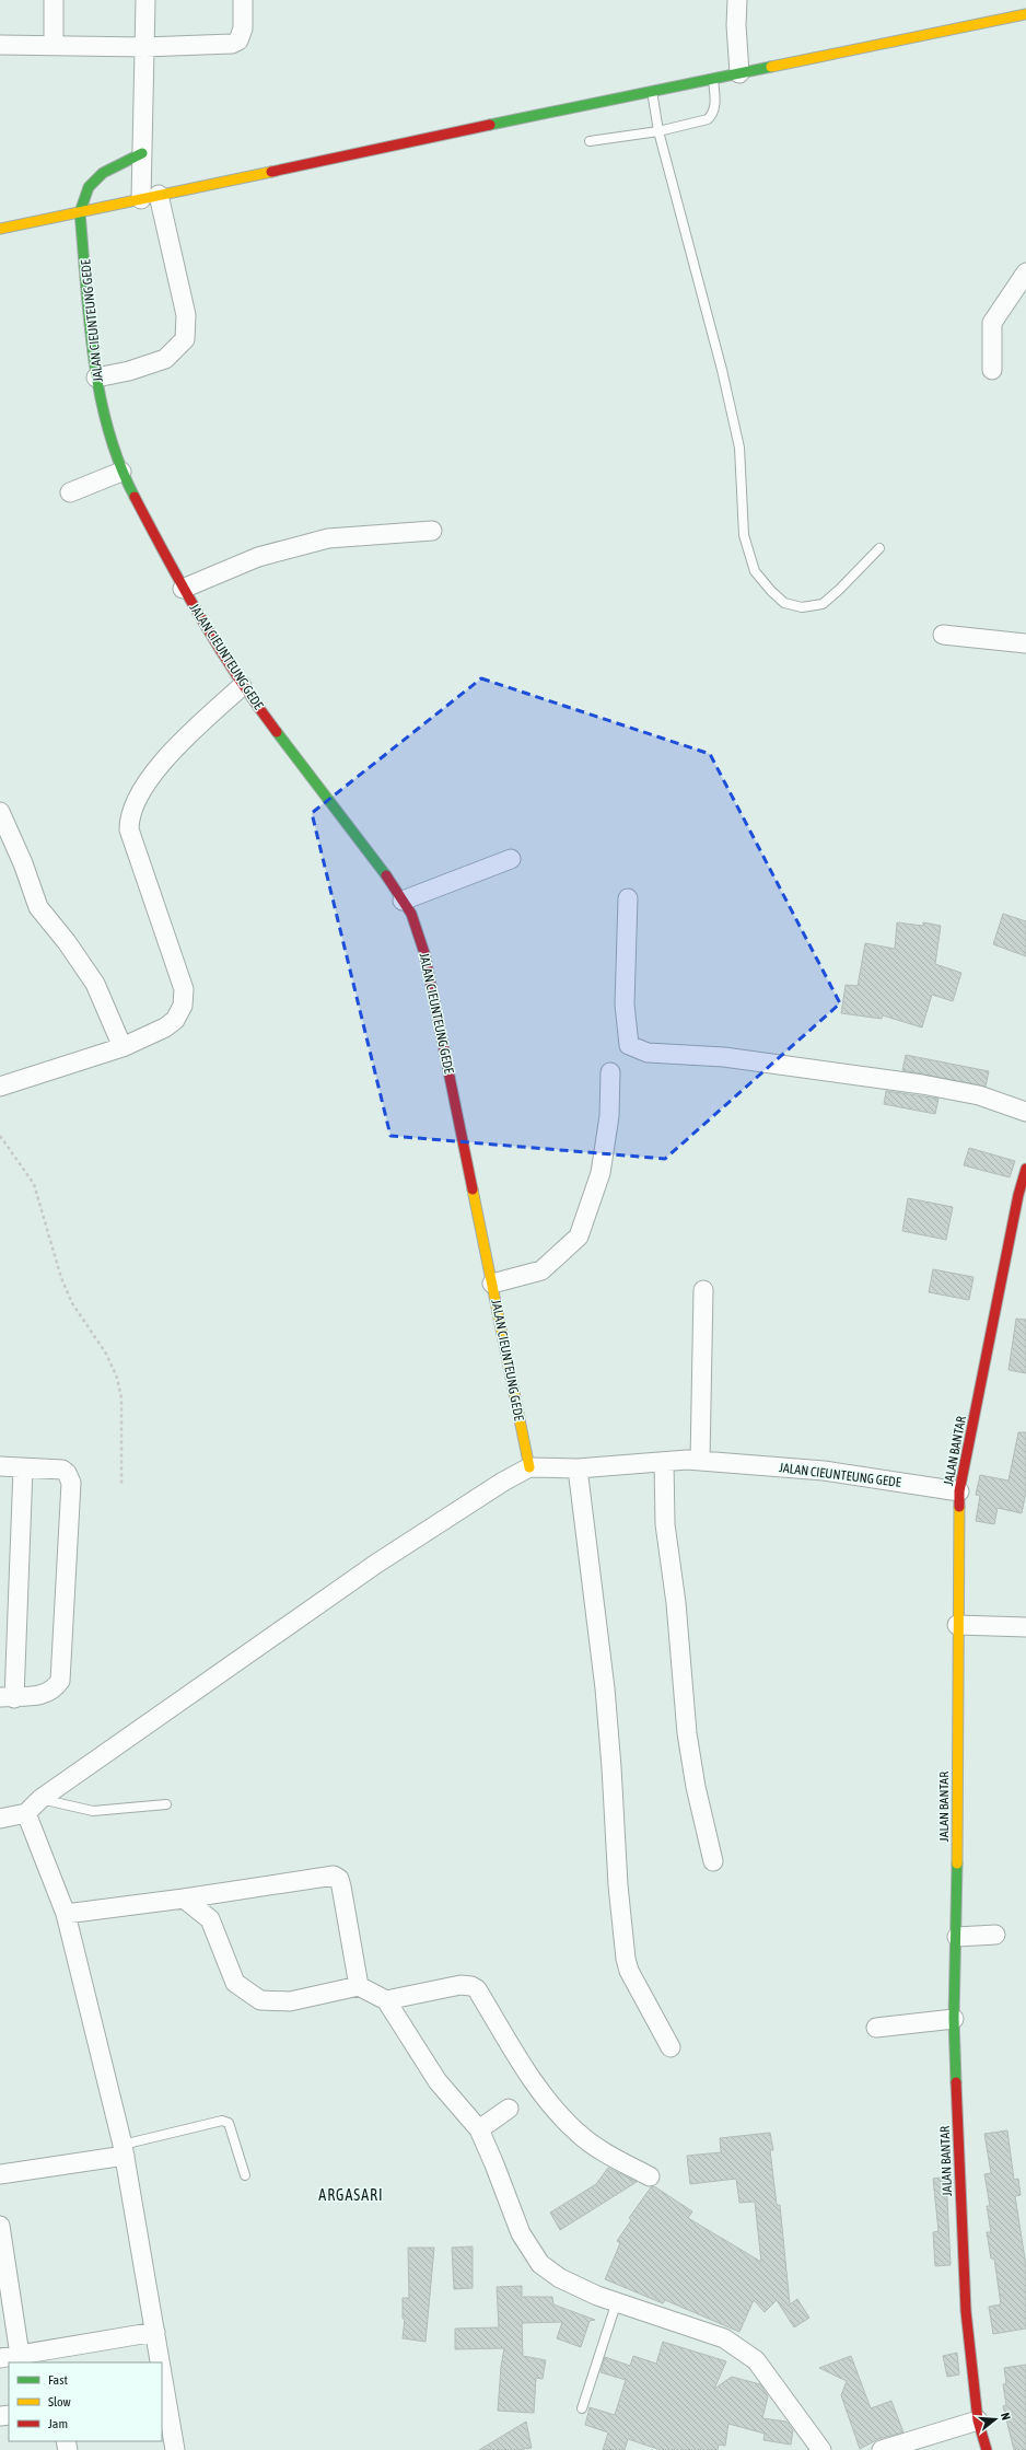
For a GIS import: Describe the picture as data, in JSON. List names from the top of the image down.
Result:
{
  "streets": {
    "street": ["JALAN CIEUNTEUNG GEDE", "JALAN BANTAR"]
  },
  "crossings": [
    ["JALAN CIEUNTEUNG GEDE", "JALAN BANTAR"]
  ],
  "districts": ["ARGASARI"],
  "legend": ["Fast", "Slow", "Jam"],
  "north": "right"
}
